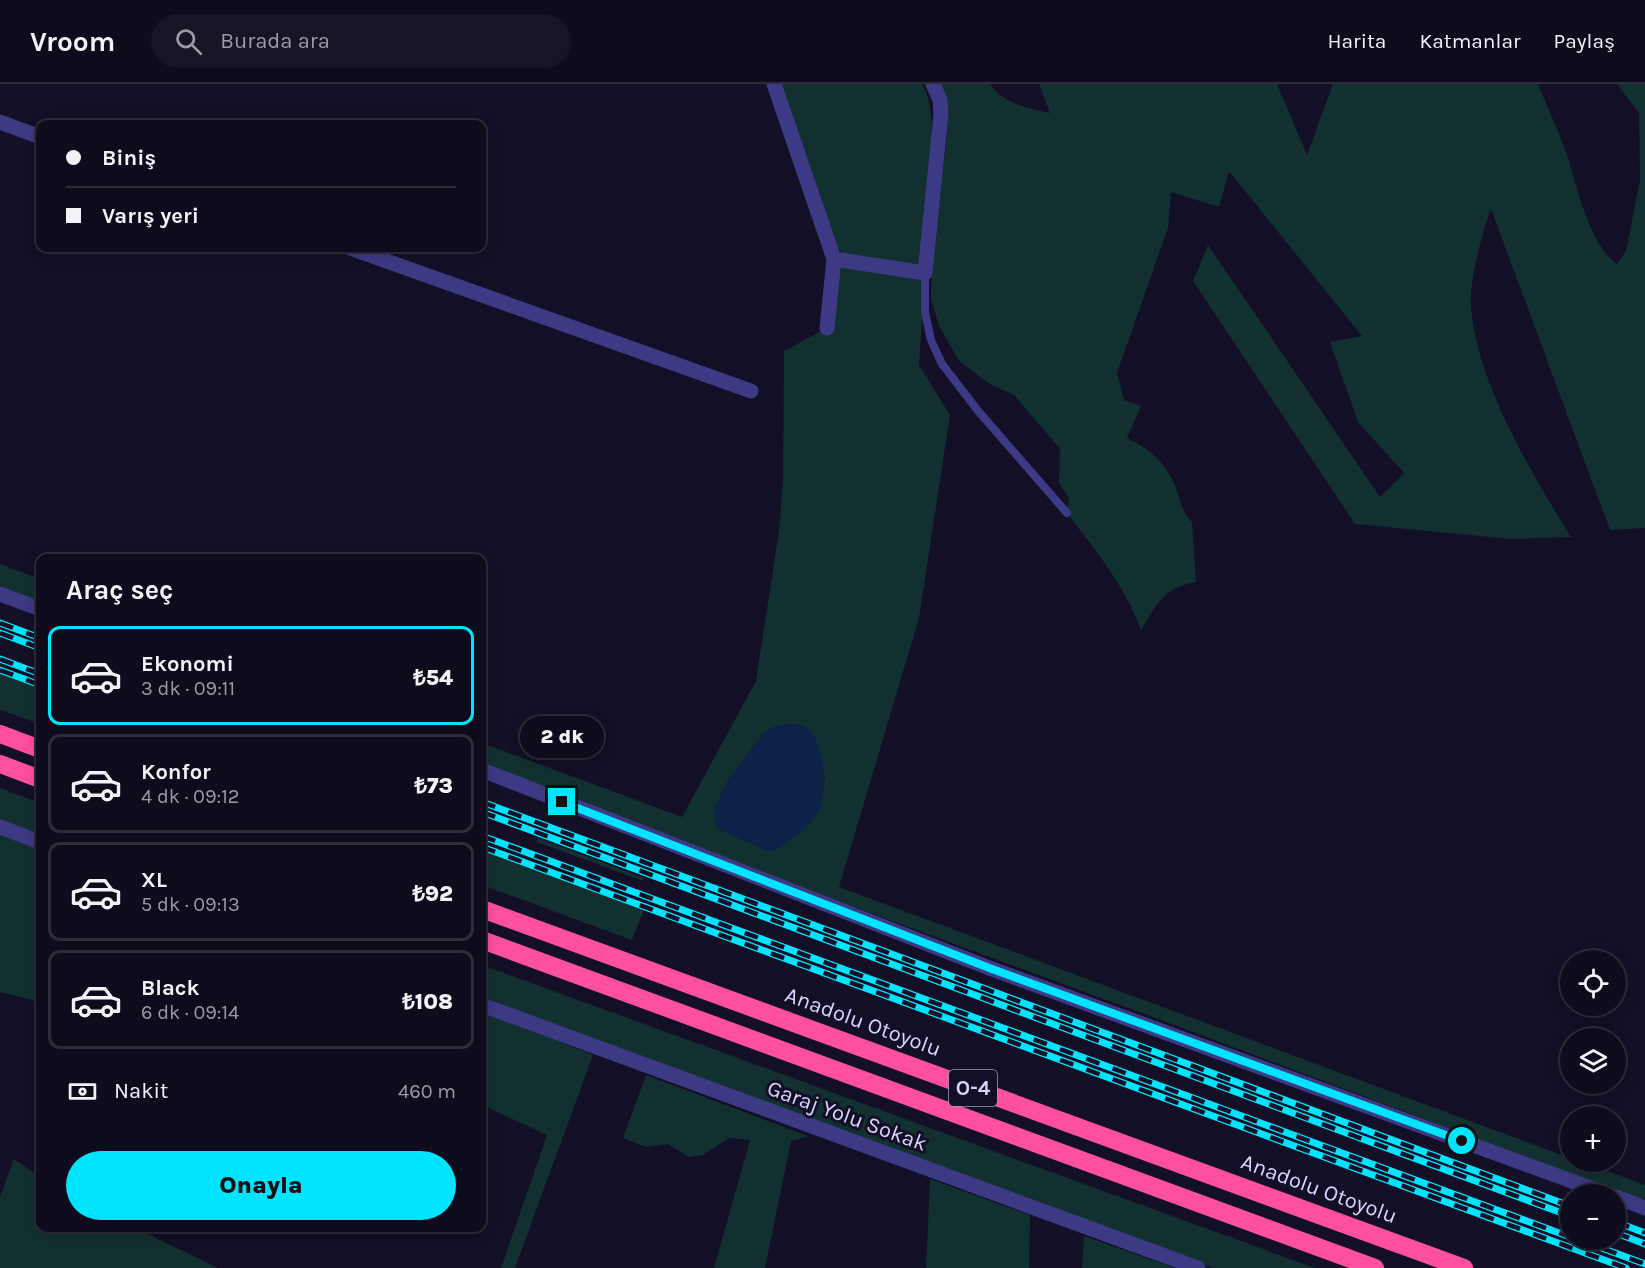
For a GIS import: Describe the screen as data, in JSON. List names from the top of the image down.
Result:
{
  "streets": {
    "highway": ["Anadolu Otoyolu", "O-4"],
    "street": ["Garaj Yolu Sokak"]
  },
  "page": {
    "header": "Vroom",
    "search": "Burada ara",
    "nav": ["Harita", "Katmanlar", "Paylaş"],
    "banner": ["Biniş", "Varış yeri"],
    "heading": "Araç seç",
    "list": [
      {
        "name": "Ekonomi",
        "note": "3 dk · 09:11",
        "value": "₺54"
      },
      {
        "name": "Konfor",
        "note": "4 dk · 09:12",
        "value": "₺73"
      },
      {
        "name": "XL",
        "note": "5 dk · 09:13",
        "value": "₺92"
      },
      {
        "name": "Black",
        "note": "6 dk · 09:14",
        "value": "₺108"
      }
    ],
    "bubble": "2 dk",
    "map_buttons": ["+", "−"],
    "pay": ["Nakit", "460 m"],
    "buttons": "Onayla"
  }
}
